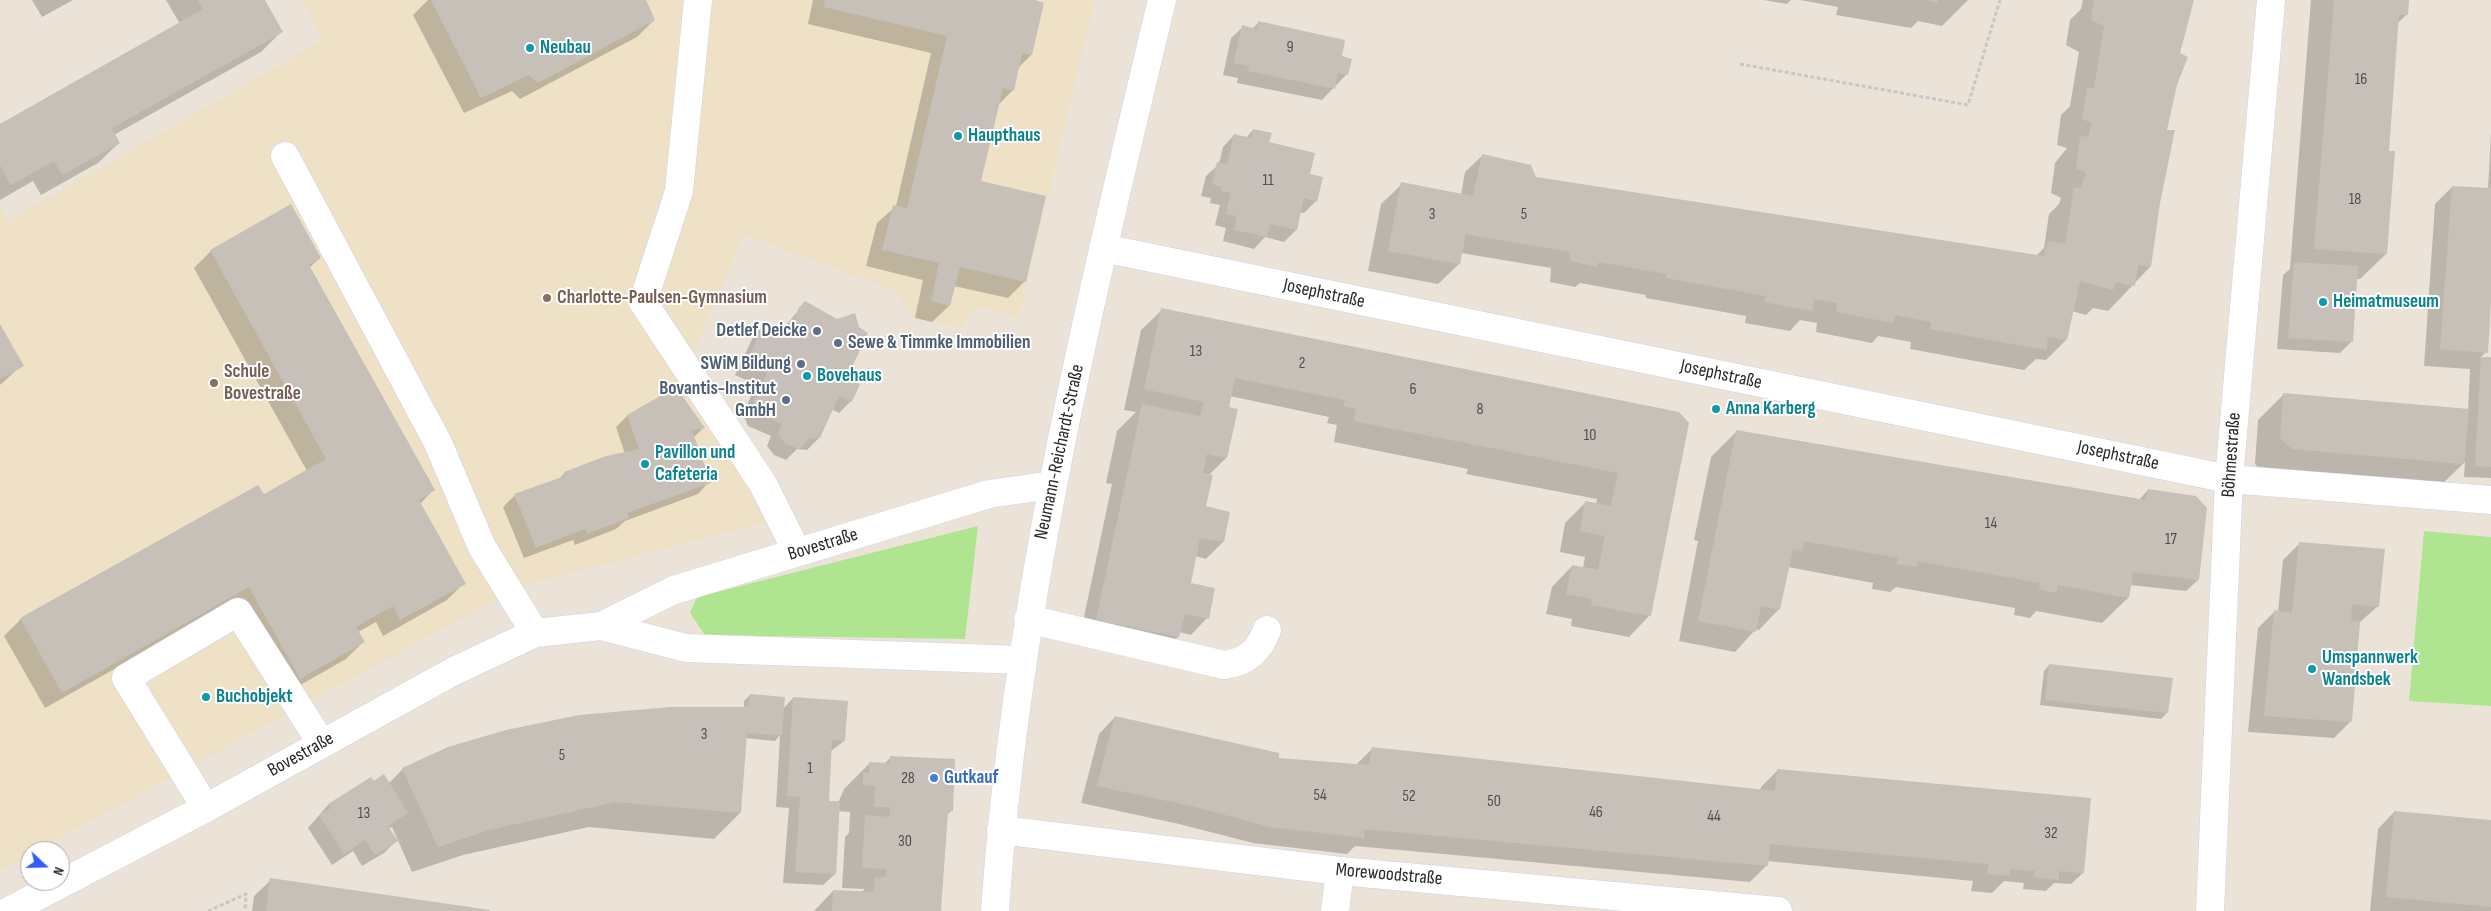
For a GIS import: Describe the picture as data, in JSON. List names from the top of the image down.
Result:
{
  "streets": {
    "street": [
      "Josephstraße",
      "Neumann-Reichardt-Straße",
      "Böhmestraße",
      "Bovestraße",
      "Morewoodstraße"
    ]
  },
  "crossings": [
    ["Josephstraße", "Neumann-Reichardt-Straße"],
    ["Josephstraße", "Böhmestraße"],
    ["Neumann-Reichardt-Straße", "Bovestraße"],
    ["Neumann-Reichardt-Straße", "Morewoodstraße"]
  ],
  "places": [
    "Neubau",
    "Haupthaus",
    "Charlotte-Paulsen-Gymnasium",
    "Heimatmuseum",
    "Detlef Deicke",
    "Sewe & Timmke Immobilien",
    "SWiM Bildung",
    "Bovehaus",
    "Schule Bovestraße",
    "Bovantis-Institut GmbH",
    "Anna Karberg",
    "Pavillon und Cafeteria",
    "Umspannwerk Wandsbek",
    "Buchobjekt",
    "Gutkauf"
  ],
  "house_numbers": [
    "9",
    "16",
    "11",
    "18",
    "3",
    "5",
    "13",
    "2",
    "6",
    "8",
    "10",
    "14",
    "17",
    "3",
    "5",
    "1",
    "28",
    "54",
    "52",
    "50",
    "46",
    "13",
    "44",
    "32",
    "30"
  ],
  "north": "right"
}
